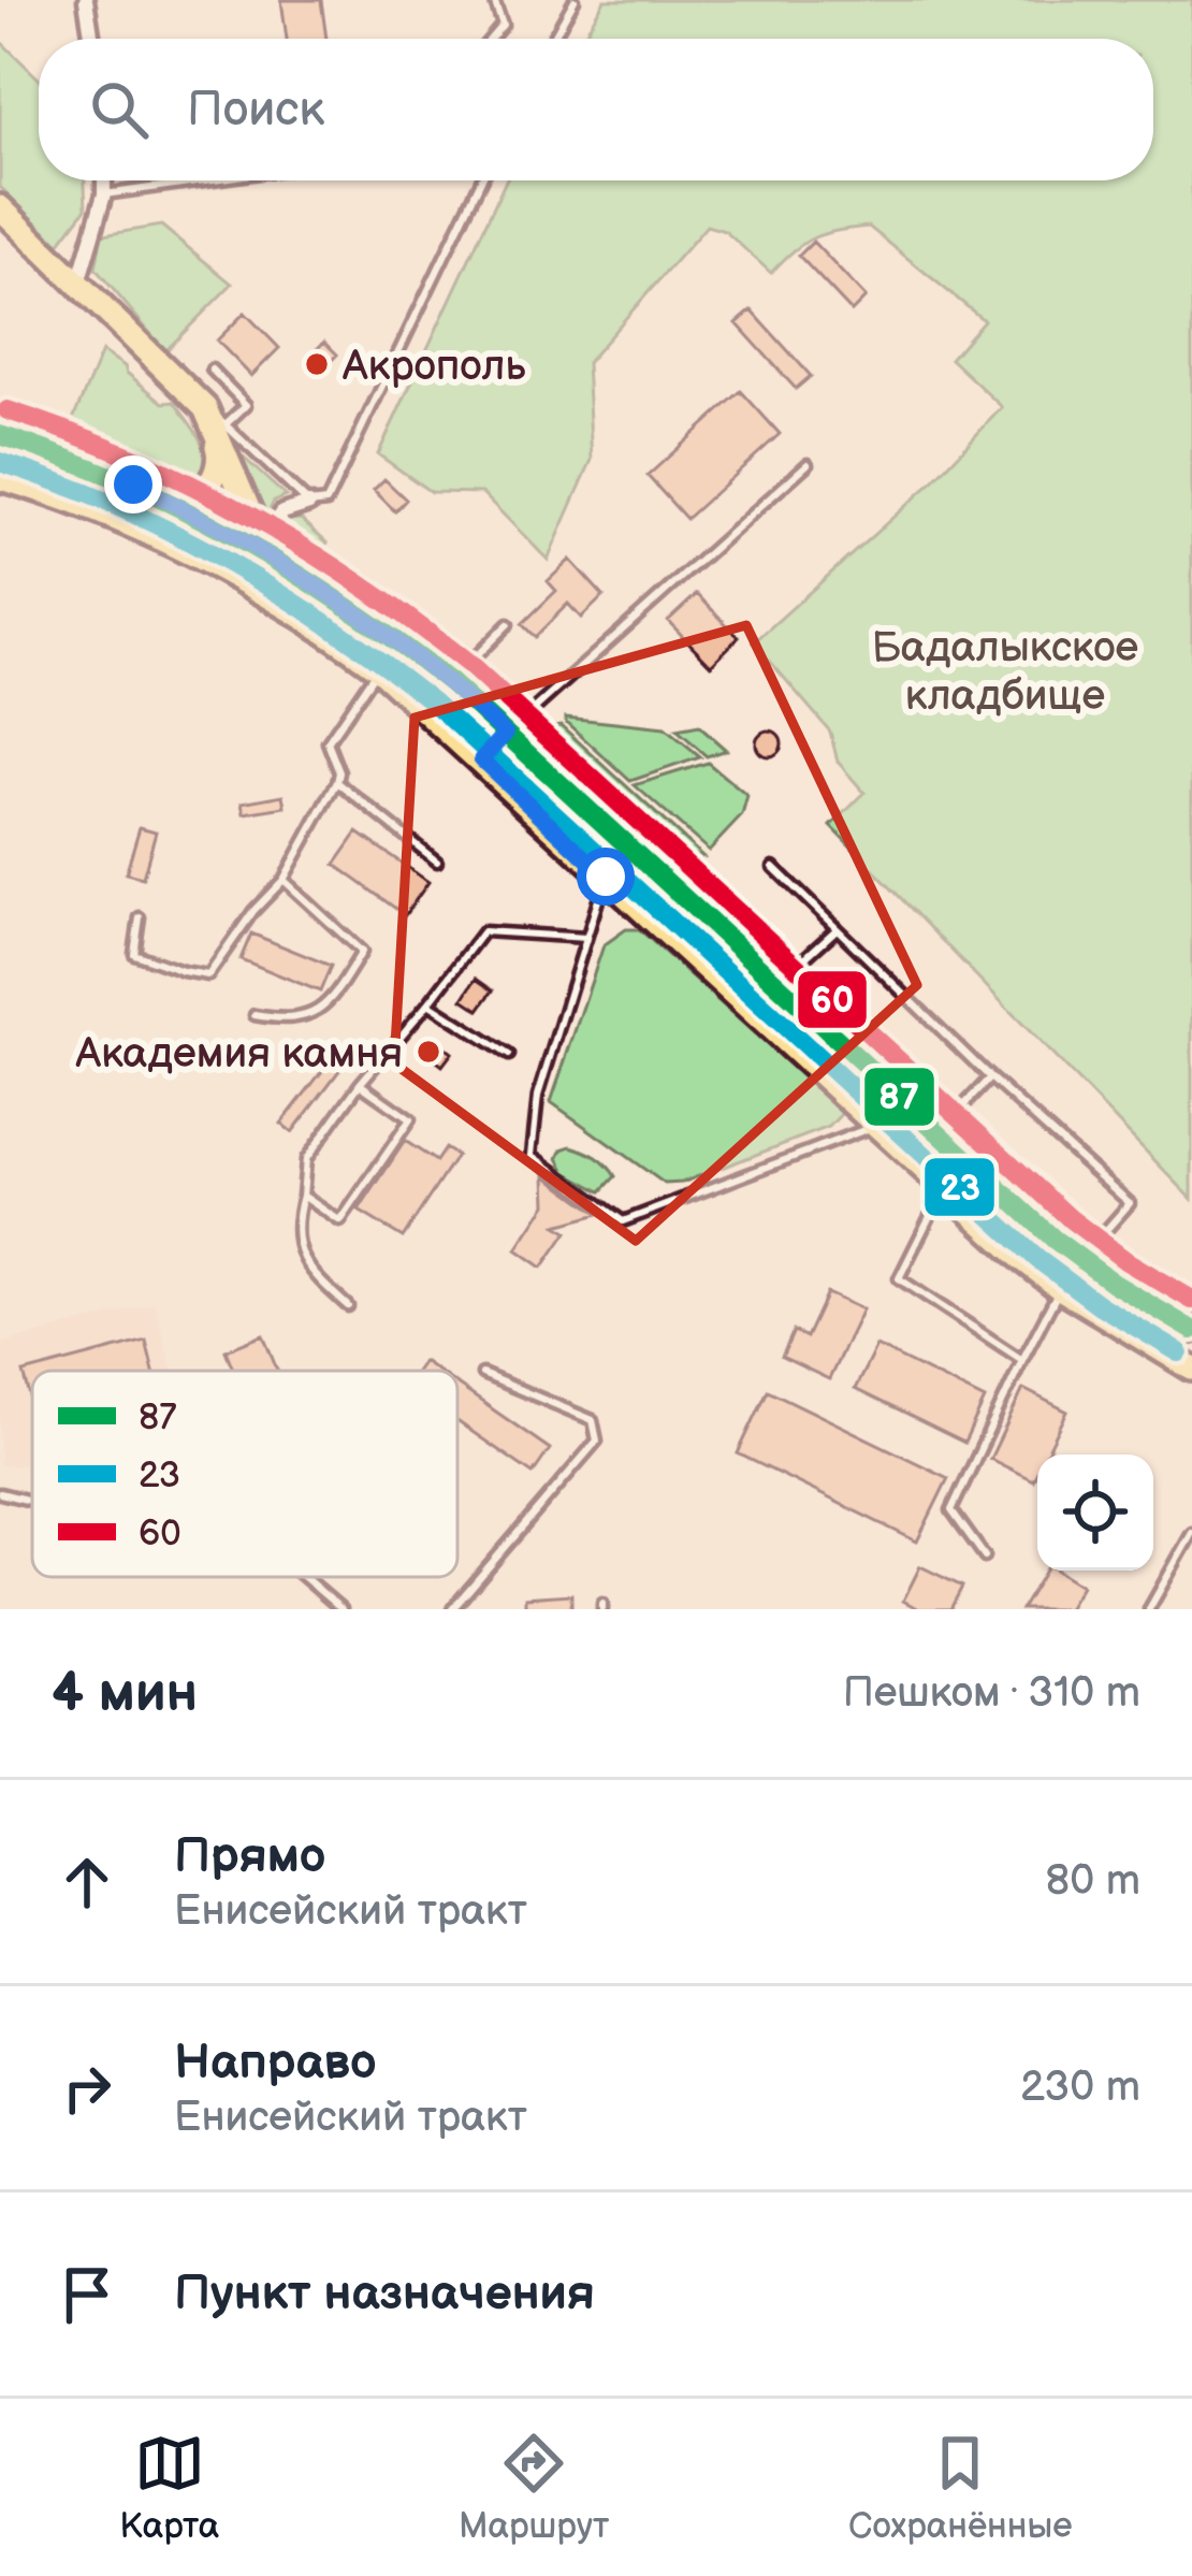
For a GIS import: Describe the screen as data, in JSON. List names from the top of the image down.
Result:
{
  "parks": ["Бадалыкское кладбище"],
  "places": ["Акрополь", "Академия камня"],
  "lines": ["transit line 60", "transit line 87", "transit line 23"],
  "legend": ["87", "23", "60"],
  "page": {
    "search": "Поиск",
    "heading": ["4 мин", "Пешком · 310 m"],
    "list": [
      ["Прямо", "Енисейский тракт", "80 m"],
      ["Направо", "Енисейский тракт", "230 m"],
      "Пункт назначения"
    ],
    "nav": ["Карта", "Маршрут", "Сохранённые"]
  }
}
